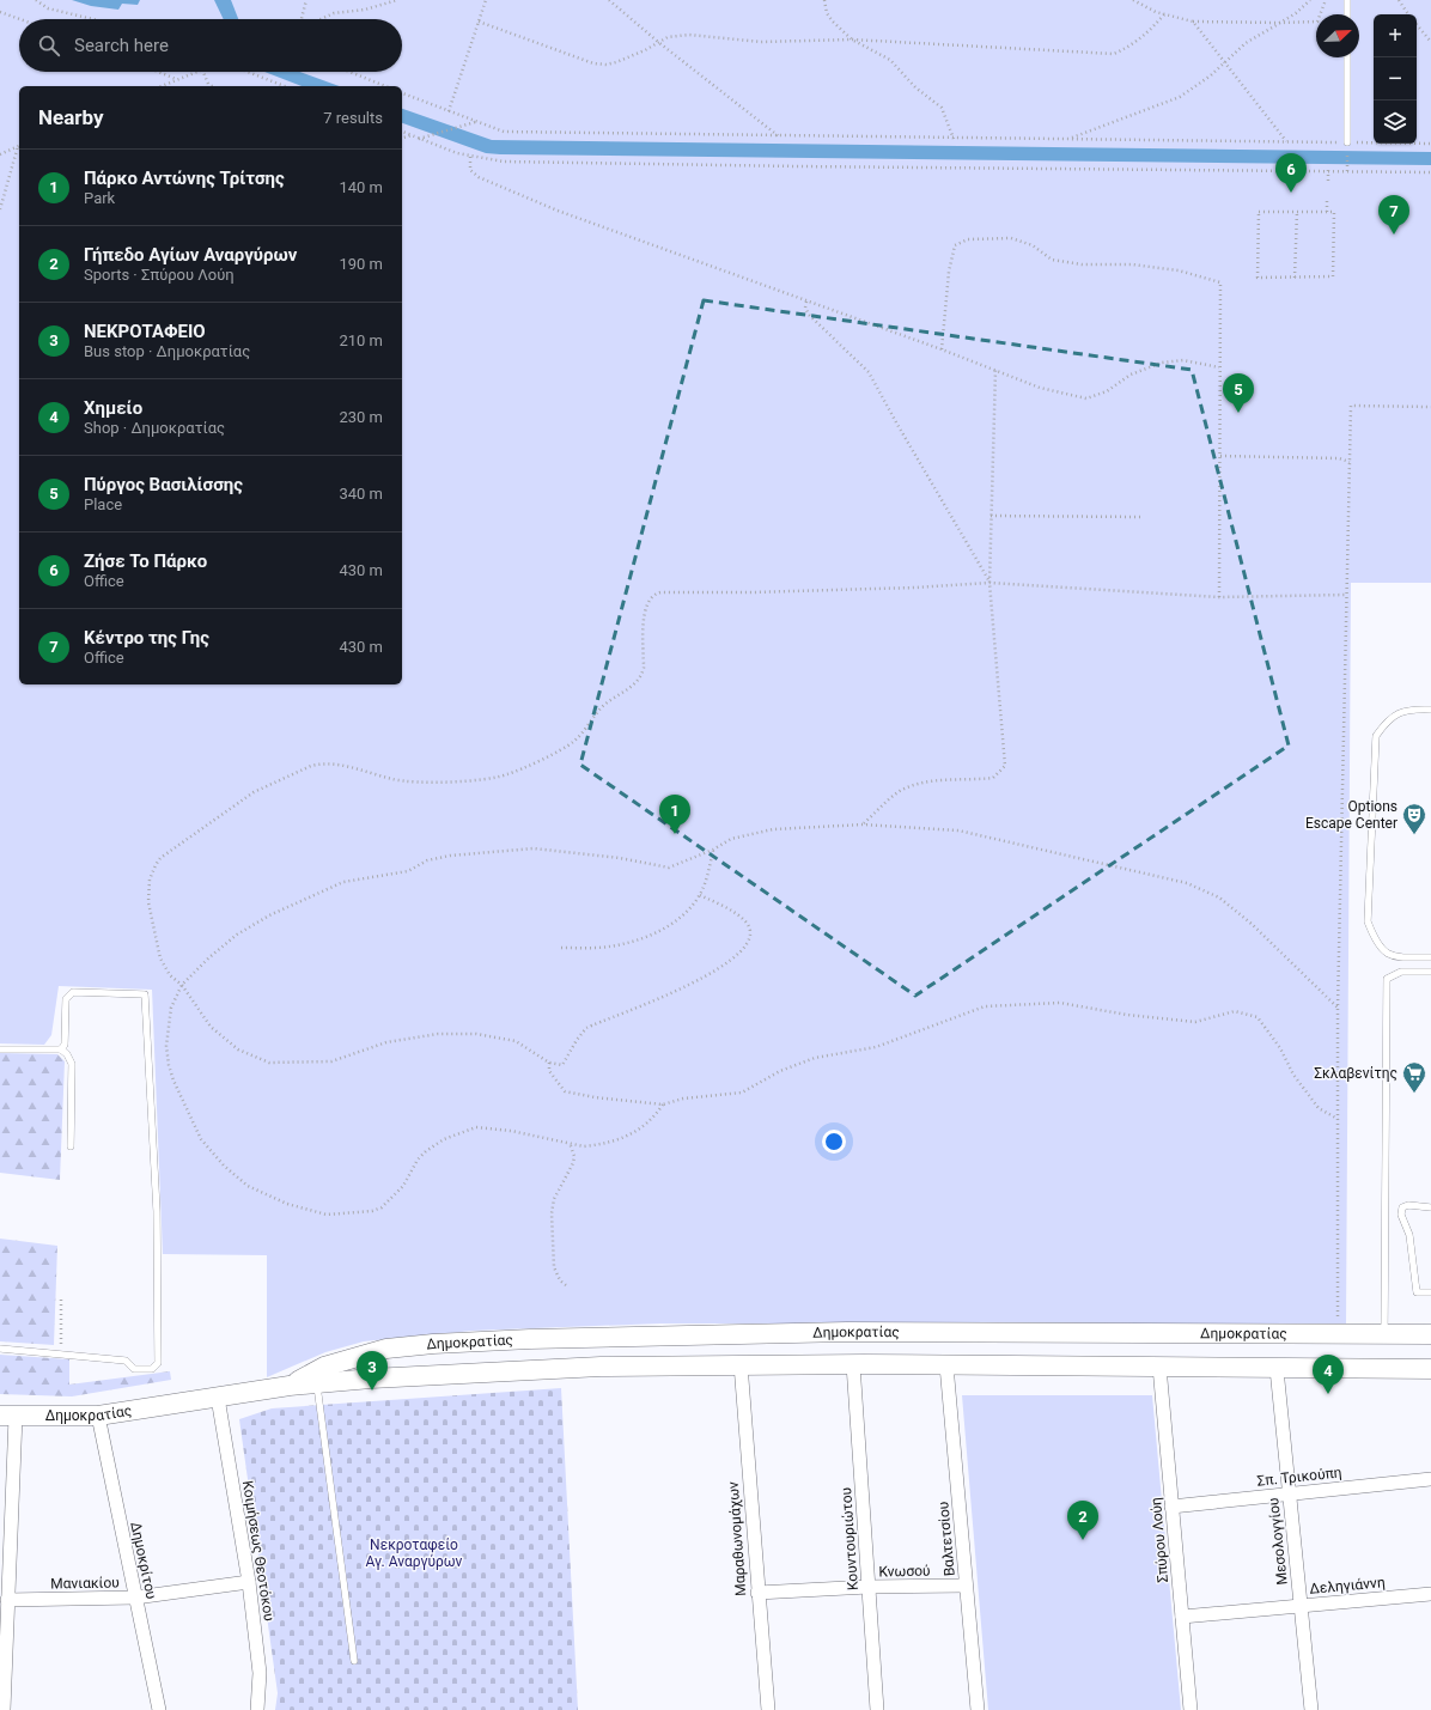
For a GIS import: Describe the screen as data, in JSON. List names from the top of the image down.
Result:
{
  "streets": {
    "main road": ["Δημοκρατίας"],
    "street": [
      "Σπ. Τρικούπη",
      "Μαραθωνομάχων",
      "Κουντουριώτου",
      "Βαλτετσίου",
      "Σπύρου Λούη",
      "Μεσολογγίου",
      "Κοιμήσεως Θεοτόκου",
      "Δημοκρίτου",
      "Κνωσού",
      "Μανιακίου",
      "Δεληγιάννη"
    ]
  },
  "crossings": [
    ["Δημοκρατίας", "Μαραθωνομάχων"],
    ["Δημοκρατίας", "Κουντουριώτου"],
    ["Δημοκρατίας", "Βαλτετσίου"],
    ["Δημοκρατίας", "Σπύρου Λούη"],
    ["Δημοκρατίας", "Μεσολογγίου"],
    ["Δημοκρατίας", "Κοιμήσεως Θεοτόκου"],
    ["Δημοκρατίας", "Δημοκρίτου"],
    ["Σπ. Τρικούπη", "Σπύρου Λούη"],
    ["Σπ. Τρικούπη", "Μεσολογγίου"],
    ["Μαραθωνομάχων", "Κνωσού"],
    ["Κουντουριώτου", "Κνωσού"],
    ["Βαλτετσίου", "Κνωσού"],
    ["Σπύρου Λούη", "Δεληγιάννη"],
    ["Μεσολογγίου", "Δεληγιάννη"],
    ["Κοιμήσεως Θεοτόκου", "Μανιακίου"],
    ["Δημοκρίτου", "Μανιακίου"]
  ],
  "parks": ["Νεκροταφείο Αγ. Αναργύρων"],
  "places": {
    "theatre": ["Options Escape Center"],
    "supermarket": ["Σκλαβενίτης"]
  },
  "north": "top right",
  "page": {
    "map_buttons": ["+", "−"],
    "search": "Search here",
    "heading": ["Nearby", "7 results"],
    "list": [
      {
        "mark": "1",
        "name": "Πάρκο Αντώνης Τρίτσης",
        "note": "Park",
        "value": "140 m"
      },
      {
        "mark": "2",
        "name": "Γήπεδο Αγίων Αναργύρων",
        "note": "Sports · Σπύρου Λούη",
        "value": "190 m"
      },
      {
        "mark": "3",
        "name": "ΝΕΚΡΟΤΑΦΕΙΟ",
        "note": "Bus stop · Δημοκρατίας",
        "value": "210 m"
      },
      {
        "mark": "4",
        "name": "Χημείο",
        "note": "Shop · Δημοκρατίας",
        "value": "230 m"
      },
      {
        "mark": "5",
        "name": "Πύργος Βασιλίσσης",
        "note": "Place",
        "value": "340 m"
      },
      {
        "mark": "6",
        "name": "Ζήσε Το Πάρκο",
        "note": "Office",
        "value": "430 m"
      },
      {
        "mark": "7",
        "name": "Κέντρο της Γης",
        "note": "Office",
        "value": "430 m"
      }
    ],
    "pins": [
      "6",
      "7",
      "5",
      "1",
      "3",
      "4",
      "2"
    ]
  }
}
